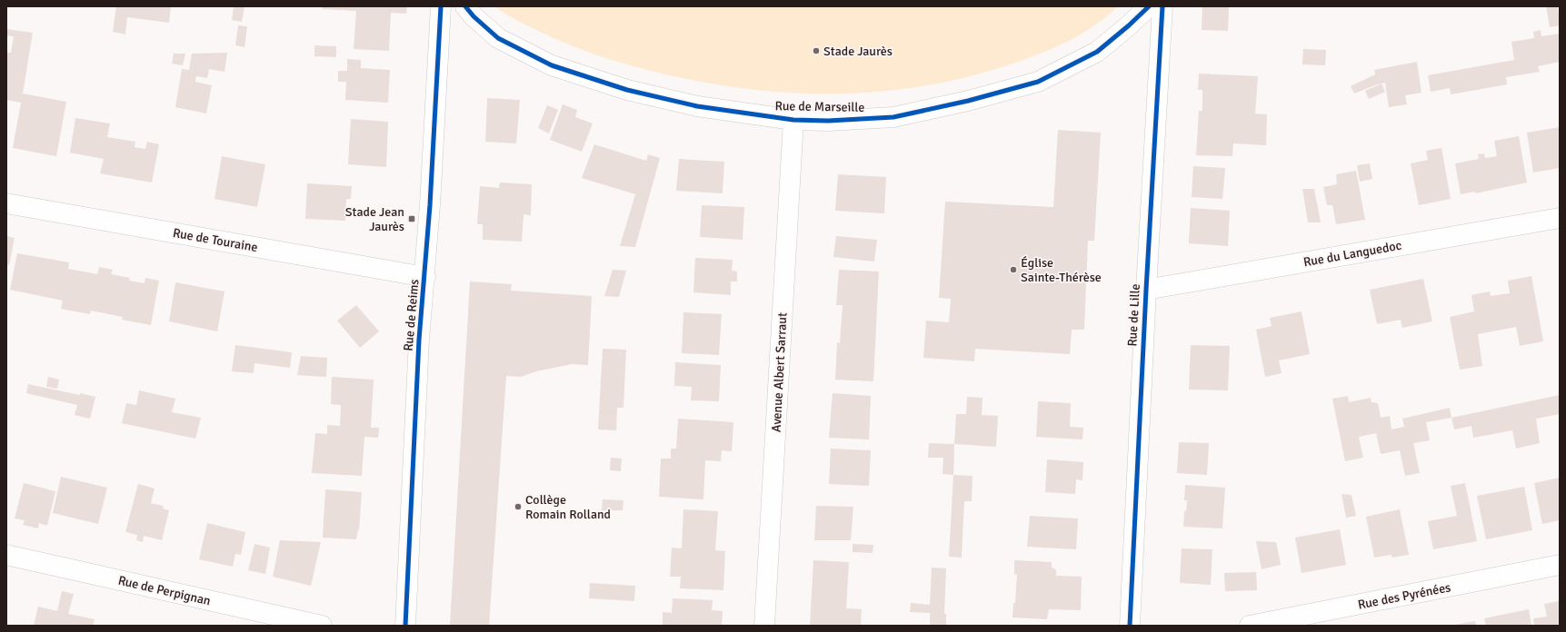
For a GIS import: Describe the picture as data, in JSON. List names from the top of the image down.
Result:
{
  "streets": {
    "street": [
      "Rue de Marseille",
      "Rue de Touraine",
      "Rue du Languedoc",
      "Rue de Reims",
      "Rue de Lille",
      "Avenue Albert Sarraut",
      "Rue de Perpignan",
      "Rue des Pyrénées"
    ]
  },
  "crossings": [
    ["Rue de Marseille", "Avenue Albert Sarraut"],
    ["Rue de Touraine", "Rue de Reims"],
    ["Rue du Languedoc", "Rue de Lille"]
  ],
  "places": {
    "other": ["Stade Jaurès", "Église Sainte-Thérèse", "Collège Romain Rolland"],
    "transit": ["Stade Jean Jaurès"]
  }
}
